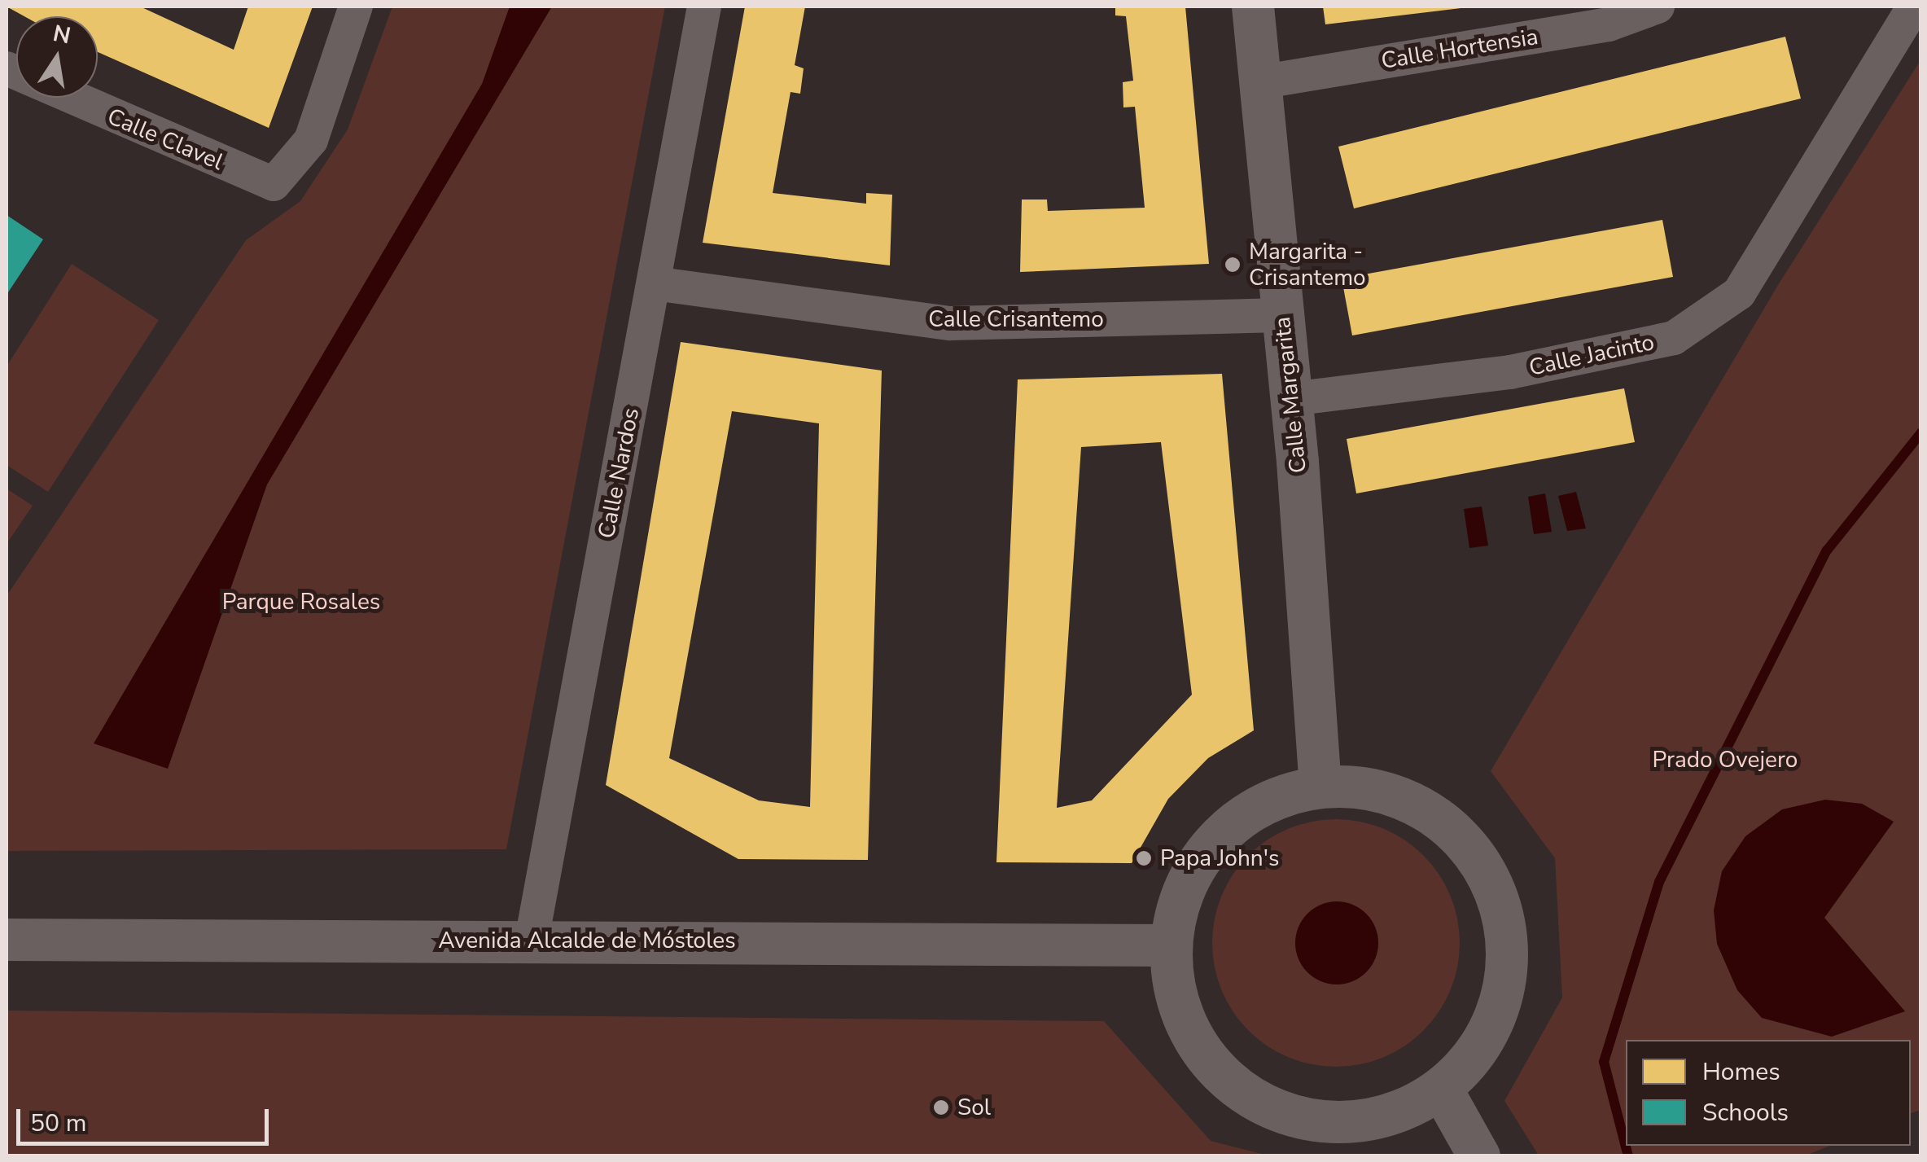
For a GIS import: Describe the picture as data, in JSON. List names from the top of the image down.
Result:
{
  "streets": {
    "street": [
      "Calle Hortensia",
      "Calle Clavel",
      "Calle Crisantemo",
      "Calle Jacinto",
      "Calle Margarita",
      "Calle Nardos",
      "Avenida Alcalde de Móstoles"
    ]
  },
  "crossings": [
    ["Calle Hortensia", "Calle Margarita"],
    ["Calle Crisantemo", "Calle Margarita"],
    ["Calle Crisantemo", "Calle Nardos"],
    ["Calle Jacinto", "Calle Margarita"],
    ["Calle Nardos", "Avenida Alcalde de Móstoles"]
  ],
  "parks": ["Parque Rosales", "Prado Ovejero"],
  "places": ["Margarita - Crisantemo", "Papa John's", "Sol"],
  "legend": ["Homes", "Schools"],
  "scale_bar": "50 m",
  "north": "top"
}
